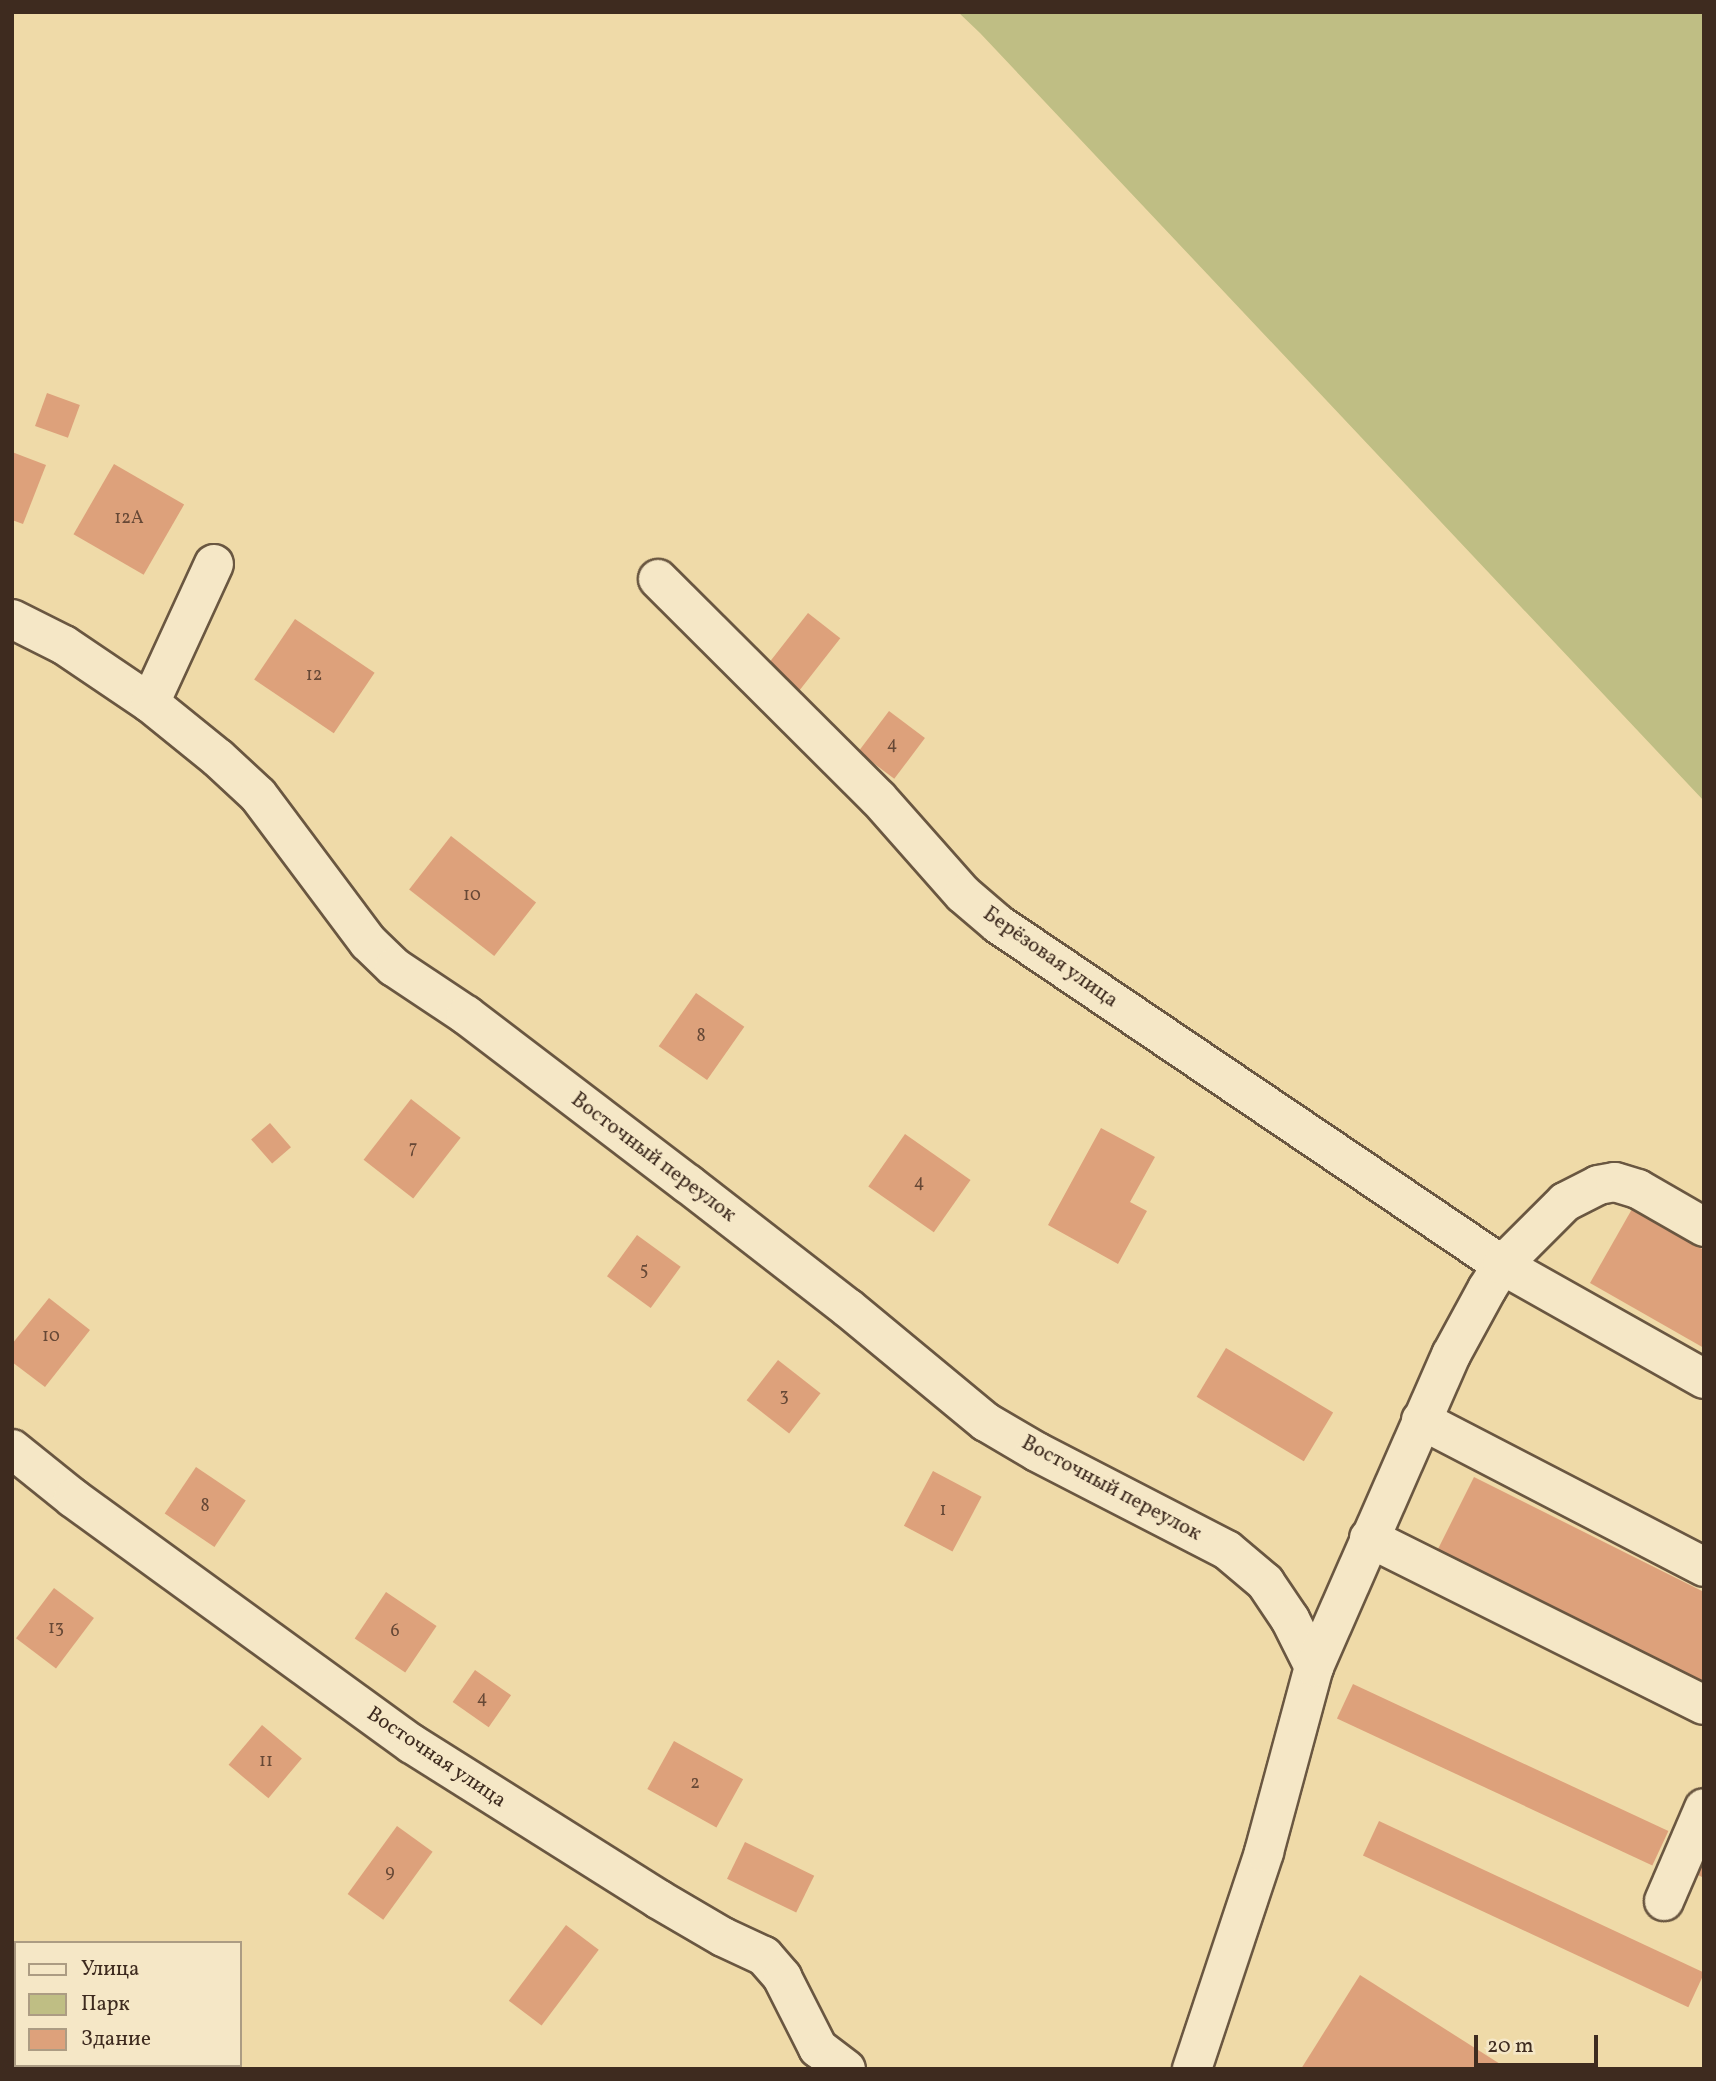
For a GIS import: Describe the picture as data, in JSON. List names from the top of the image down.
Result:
{
  "streets": {
    "street": ["Берёзовая улица", "Восточный переулок", "Восточная улица"]
  },
  "house_numbers": [
    "12А",
    "12",
    "4",
    "10",
    "8",
    "7",
    "4",
    "5",
    "10",
    "3",
    "8",
    "1",
    "13",
    "6",
    "4",
    "11",
    "2",
    "9"
  ],
  "legend": ["Улица", "Парк", "Здание"],
  "scale_bar": "20 m"
}
